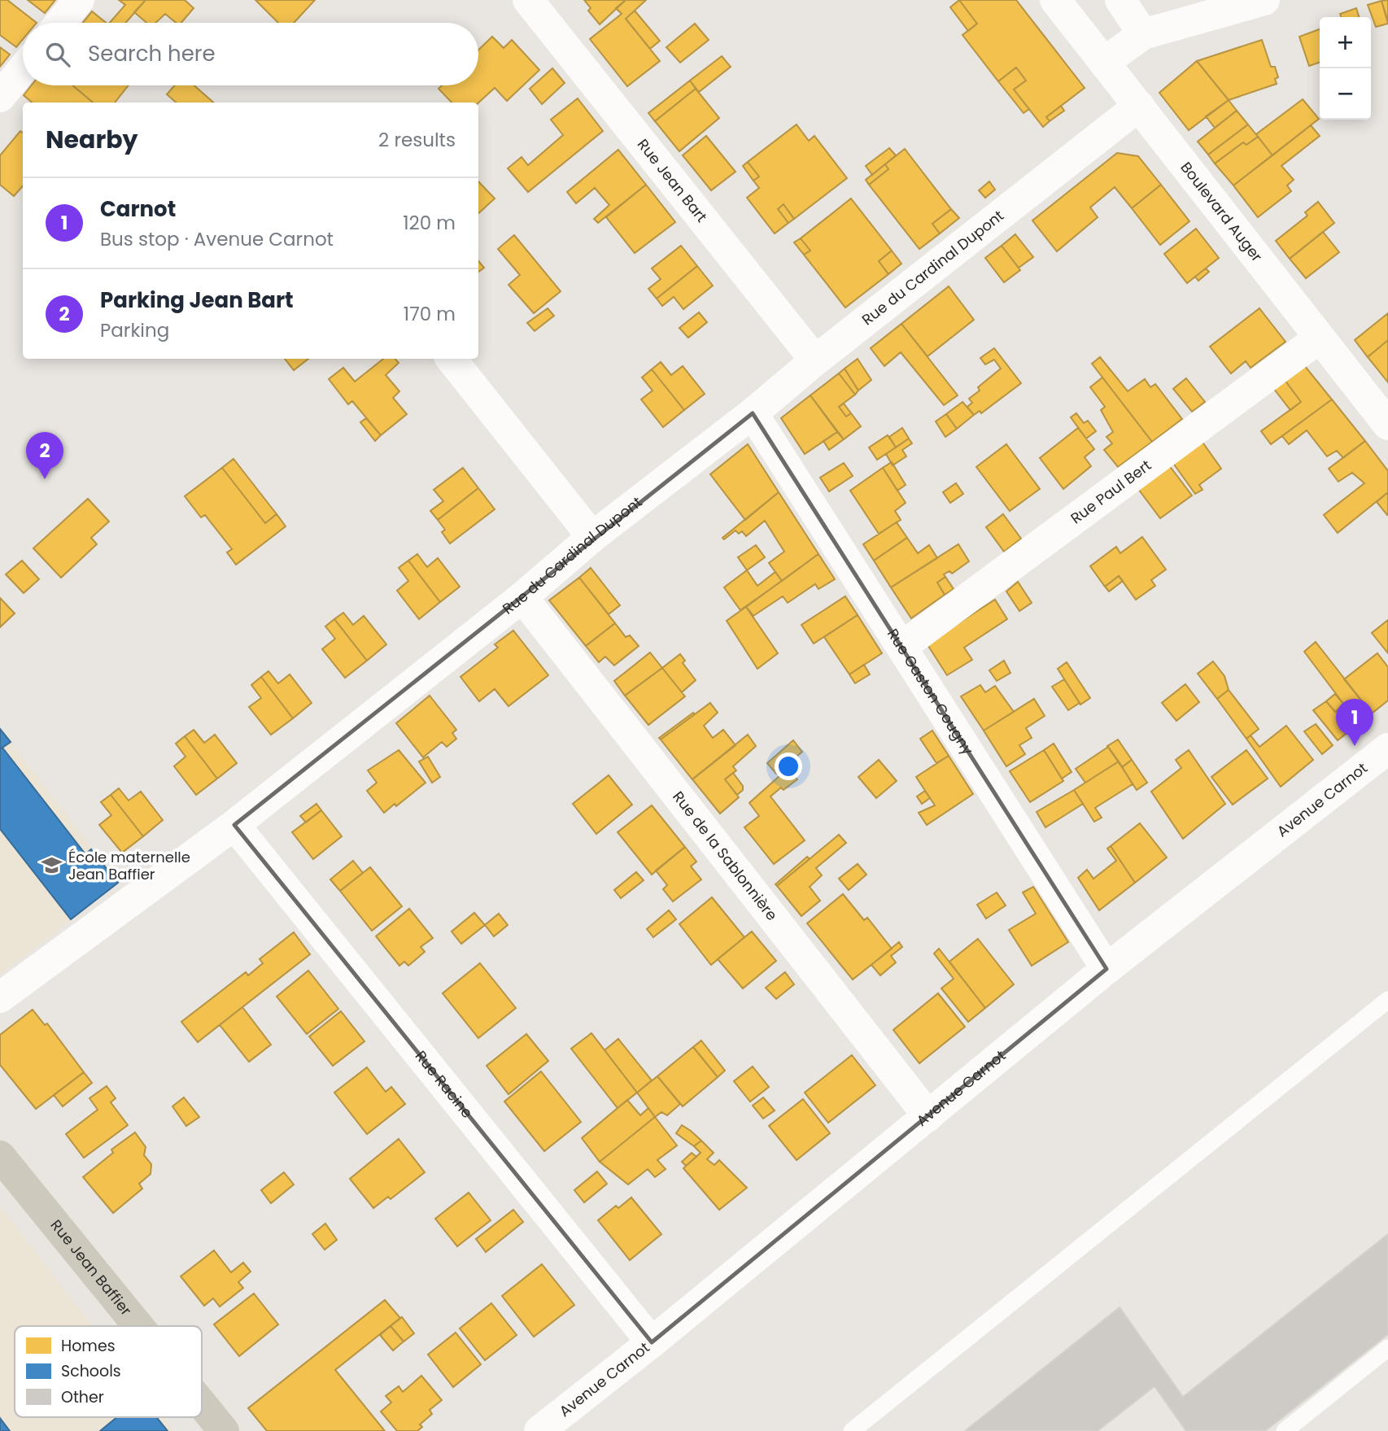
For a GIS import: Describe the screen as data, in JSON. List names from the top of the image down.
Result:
{
  "streets": {
    "main road": ["Rue Jean Baffier"],
    "street": [
      "Rue Jean Bart",
      "Boulevard Auger",
      "Rue du Cardinal Dupont",
      "Rue Paul Bert",
      "Rue Gaston Cougny",
      "Avenue Carnot",
      "Rue de la Sablonnière",
      "Rue Racine"
    ]
  },
  "crossings": [
    ["Rue Jean Bart", "Rue du Cardinal Dupont"],
    ["Boulevard Auger", "Rue du Cardinal Dupont"],
    ["Boulevard Auger", "Rue Paul Bert"],
    ["Rue du Cardinal Dupont", "Rue Gaston Cougny"],
    ["Rue du Cardinal Dupont", "Rue de la Sablonnière"],
    ["Rue du Cardinal Dupont", "Rue Racine"],
    ["Rue Paul Bert", "Rue Gaston Cougny"],
    ["Rue Gaston Cougny", "Avenue Carnot"],
    ["Avenue Carnot", "Rue de la Sablonnière"],
    ["Avenue Carnot", "Rue Racine"]
  ],
  "places": {
    "school or university": ["École maternelle Jean Baffier"]
  },
  "legend": ["Homes", "Schools", "Other"],
  "page": {
    "map_buttons": ["+", "−"],
    "search": "Search here",
    "heading": ["Nearby", "2 results"],
    "list": [
      {
        "mark": "1",
        "name": "Carnot",
        "note": "Bus stop · Avenue Carnot",
        "value": "120 m"
      },
      {
        "mark": "2",
        "name": "Parking Jean Bart",
        "note": "Parking",
        "value": "170 m"
      }
    ],
    "pins": ["2", "1"]
  }
}
